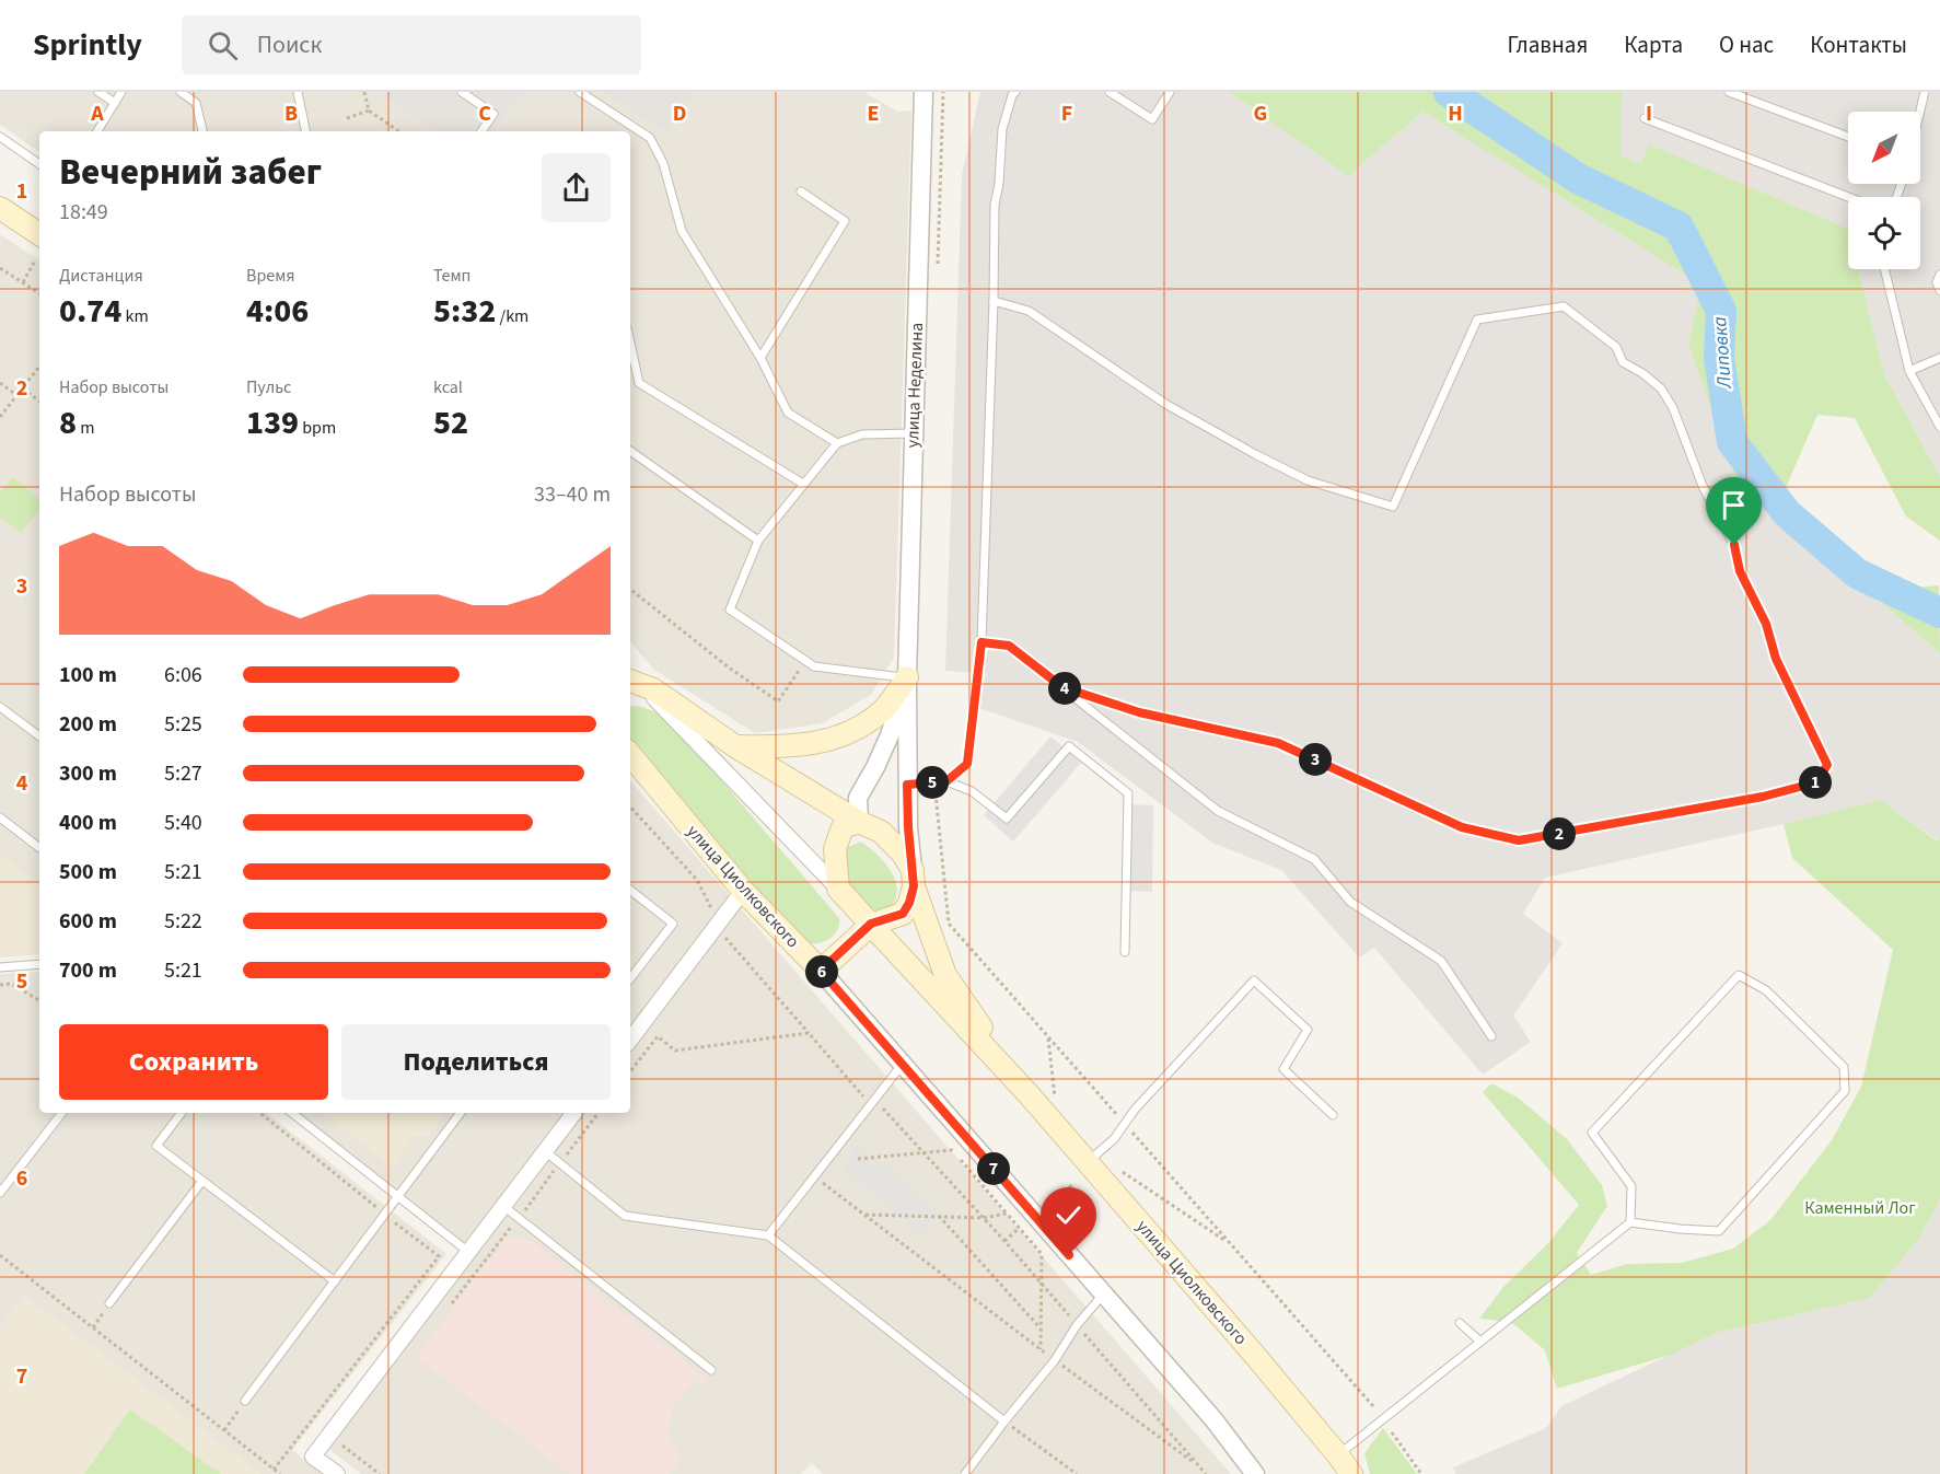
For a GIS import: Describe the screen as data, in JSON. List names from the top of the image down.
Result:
{
  "streets": {
    "main road": ["улица Циолковского"],
    "street": ["улица Неделина"]
  },
  "crossings": [
    ["улица Неделина", "улица Циолковского"]
  ],
  "water": ["Липовка"],
  "parks": ["Каменный Лог"],
  "north": "bottom left",
  "page": {
    "header": "Sprintly",
    "search": "Поиск",
    "nav": [
      "Главная",
      "Карта",
      "О нас",
      "Контакты"
    ],
    "heading": ["Вечерний забег", "18:49"],
    "stats": [
      ["Дистанция", "0.74 km"],
      ["Время", "4:06"],
      ["Темп", "5:32 /km"],
      ["Набор высоты", "8 m"],
      ["Пульс", "139 bpm"],
      ["kcal", "52"]
    ],
    "chart": ["Набор высоты", "33–40 m"],
    "list": [
      {
        "name": "100 m",
        "note": "6:06"
      },
      {
        "name": "200 m",
        "note": "5:25"
      },
      {
        "name": "300 m",
        "note": "5:27"
      },
      {
        "name": "400 m",
        "note": "5:40"
      },
      {
        "name": "500 m",
        "note": "5:21"
      },
      {
        "name": "600 m",
        "note": "5:22"
      },
      {
        "name": "700 m",
        "note": "5:21"
      }
    ],
    "pins": [
      "4",
      "3",
      "1",
      "5",
      "2",
      "6",
      "7"
    ],
    "buttons": ["Сохранить", "Поделиться"]
  },
  "grid": {
    "columns": [
      "A",
      "B",
      "C",
      "D",
      "E",
      "F",
      "G",
      "H",
      "I"
    ],
    "rows": [
      "1",
      "2",
      "3",
      "4",
      "5",
      "6",
      "7"
    ]
  }
}
